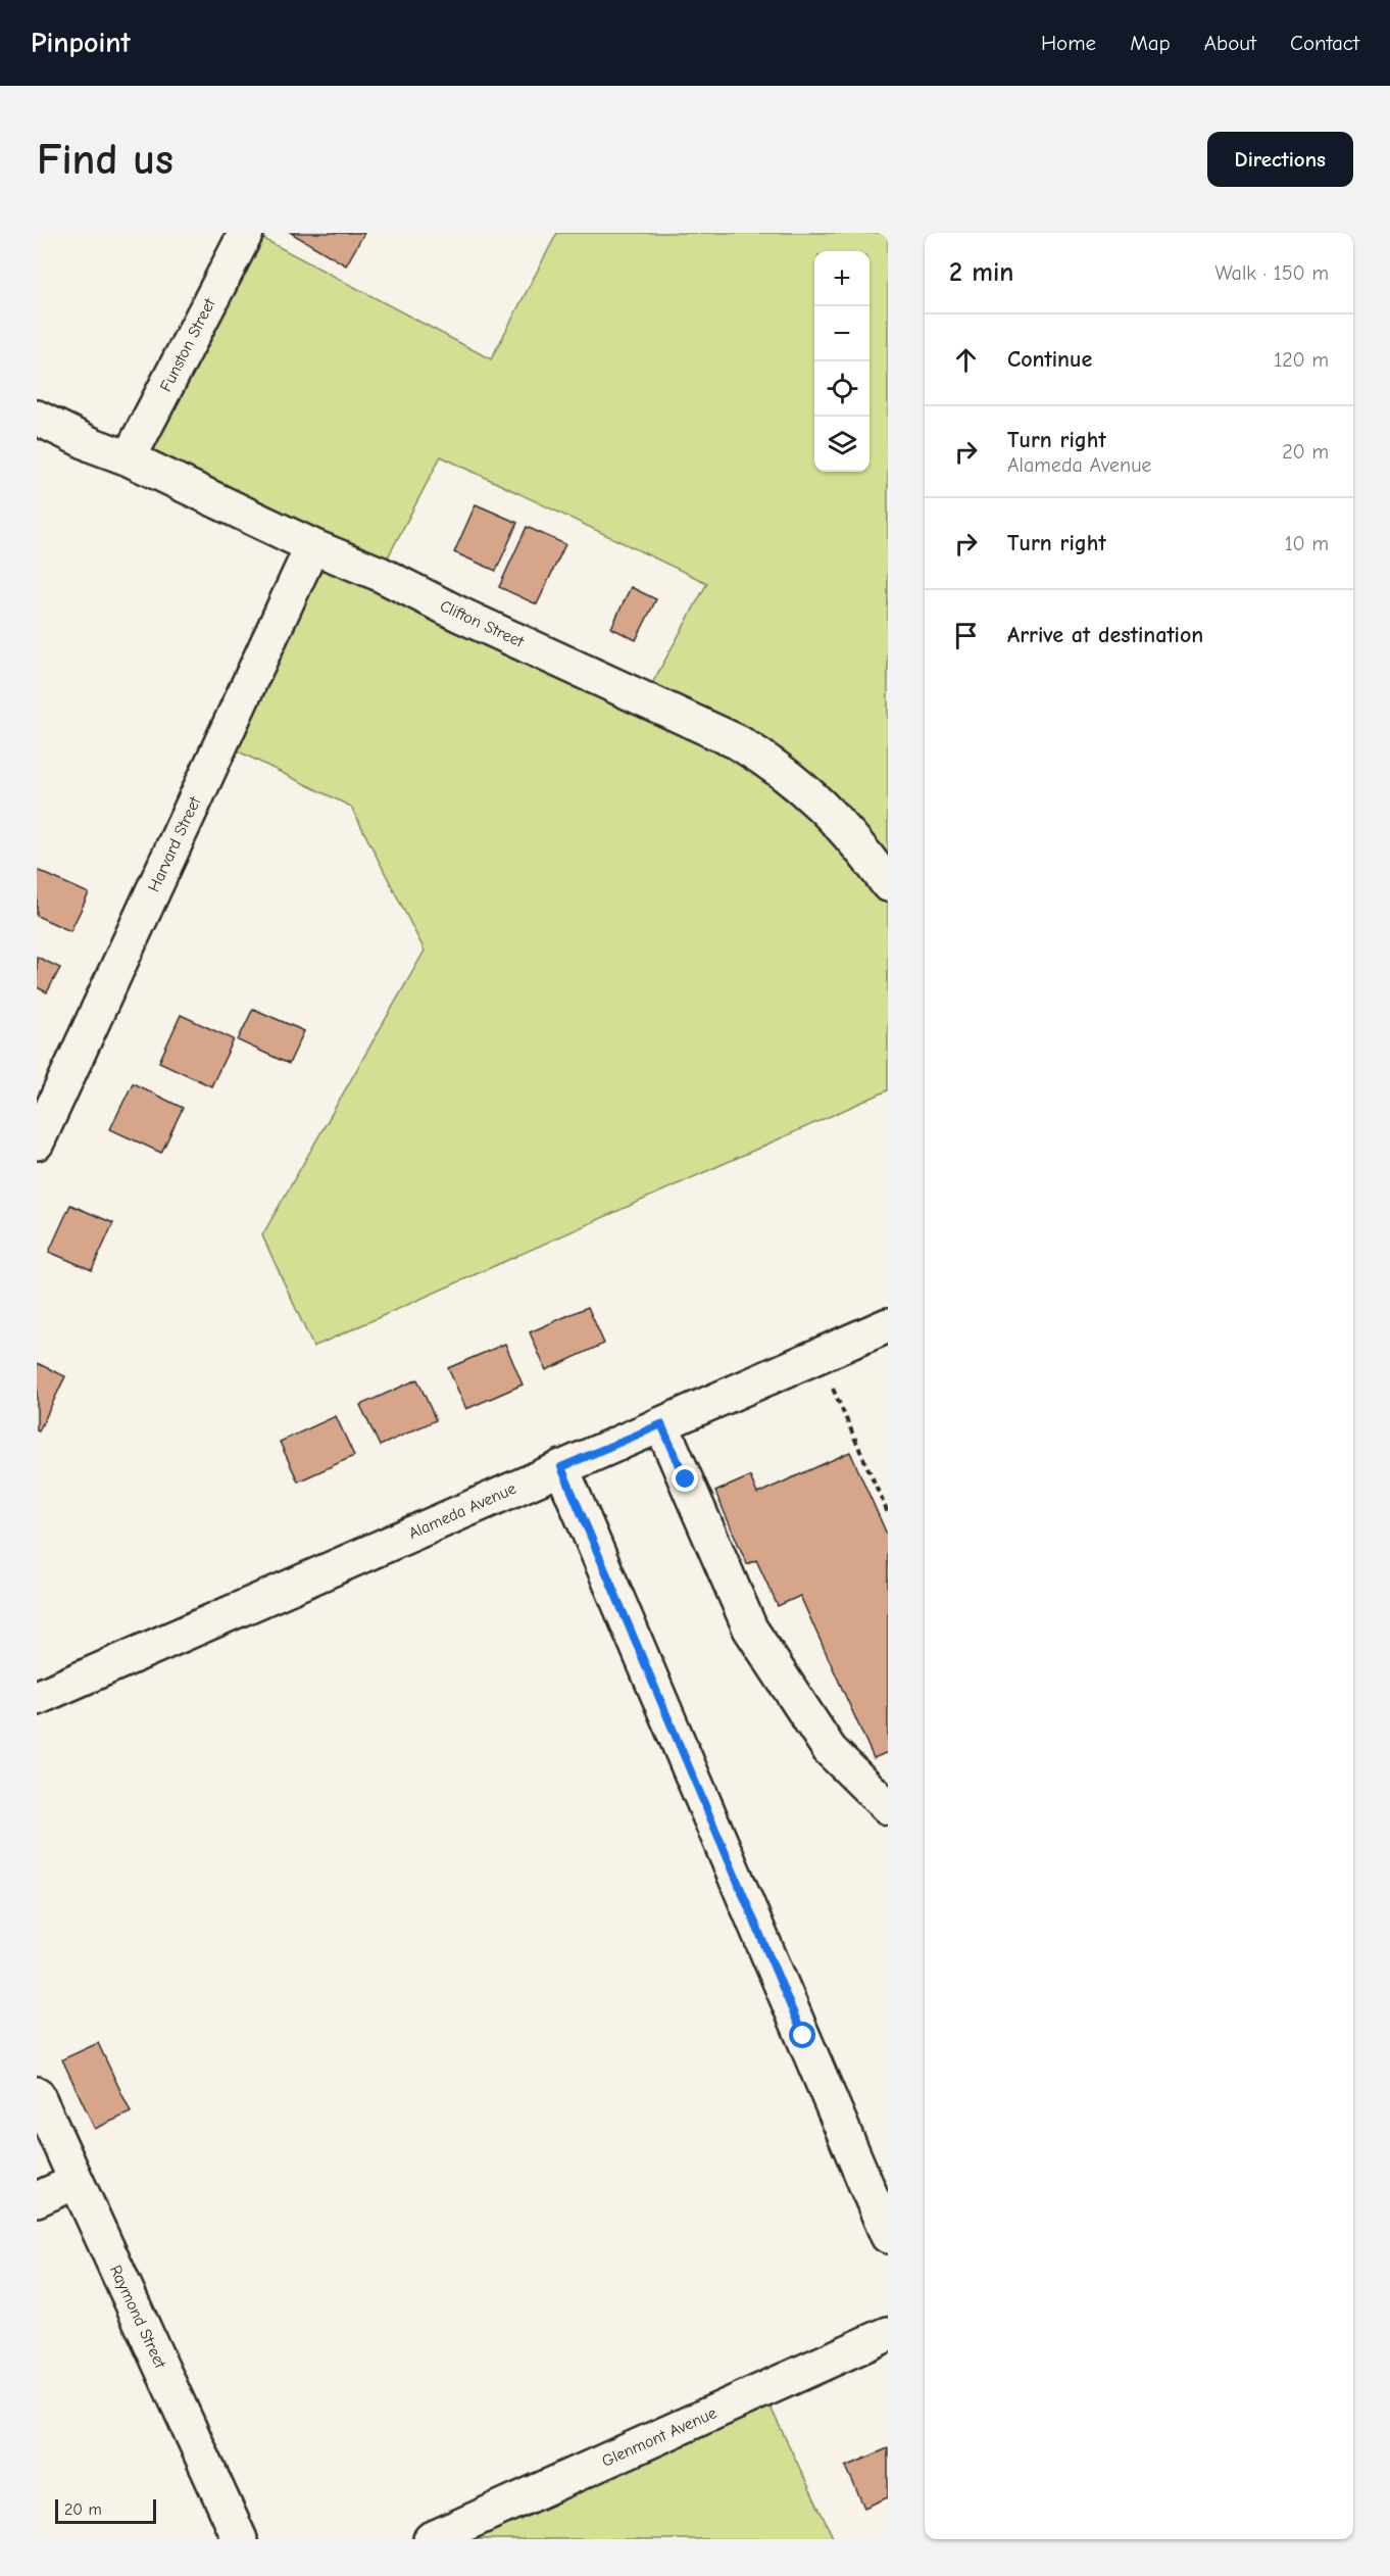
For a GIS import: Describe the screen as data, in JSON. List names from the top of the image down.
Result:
{
  "streets": {
    "street": [
      "Funston Street",
      "Clifton Street",
      "Harvard Street",
      "Alameda Avenue",
      "Raymond Street",
      "Glenmont Avenue"
    ]
  },
  "crossings": [
    ["Funston Street", "Clifton Street"],
    ["Clifton Street", "Harvard Street"]
  ],
  "scale_bar": "20 m",
  "page": {
    "header": "Pinpoint",
    "nav": [
      "Home",
      "Map",
      "About",
      "Contact"
    ],
    "buttons": "Directions",
    "title": "Find us",
    "heading": ["2 min", "Walk · 150 m"],
    "map_buttons": ["+", "−"],
    "list": [
      ["Continue", "120 m"],
      ["Turn right", "Alameda Avenue", "20 m"],
      ["Turn right", "10 m"],
      "Arrive at destination"
    ],
    "scale": "20 m"
  }
}
